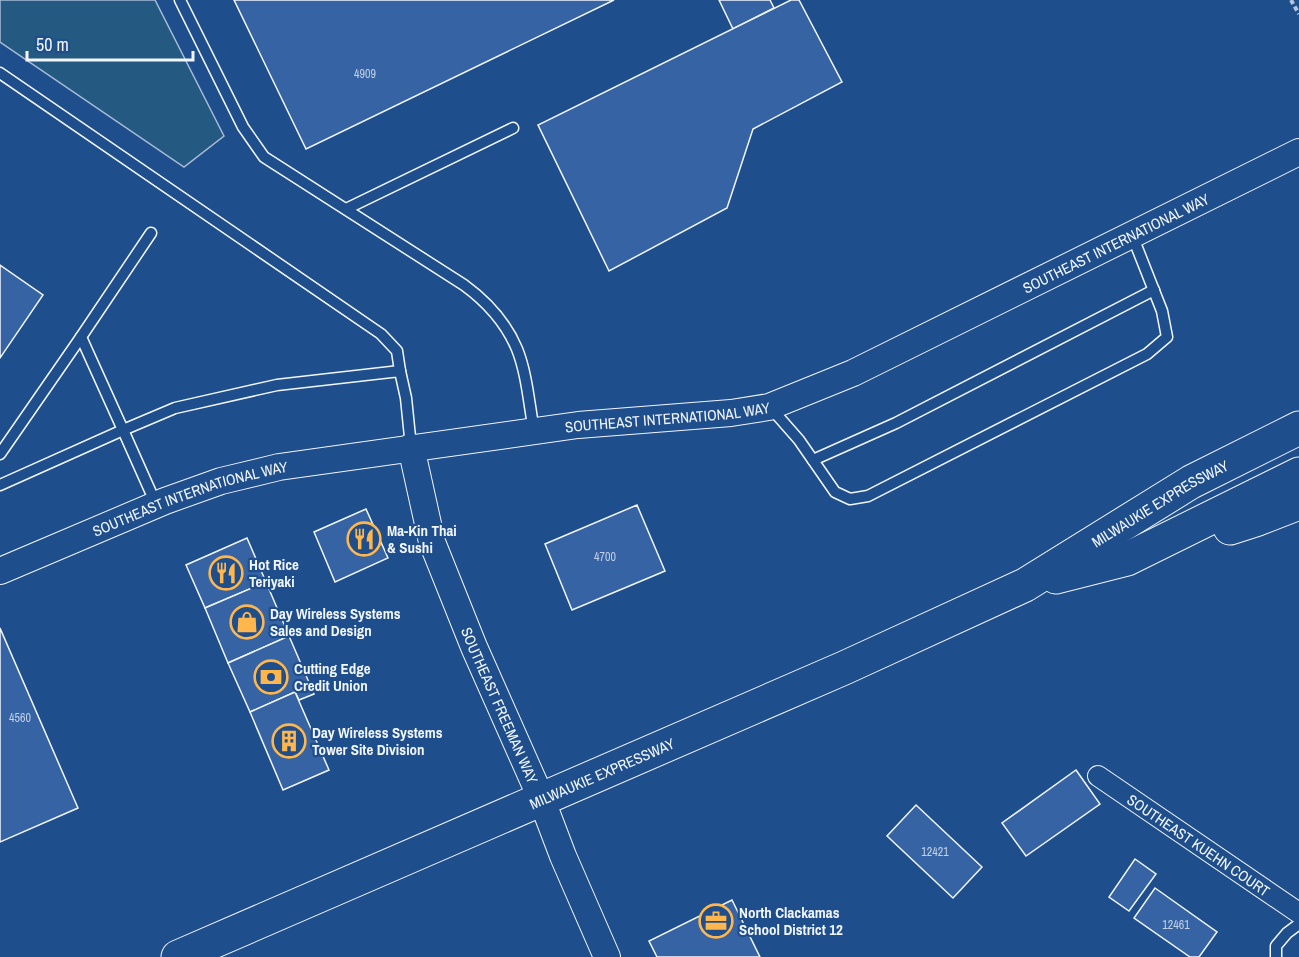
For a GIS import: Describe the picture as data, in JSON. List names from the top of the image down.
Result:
{
  "streets": {
    "highway": ["MILWAUKIE EXPRESSWAY"],
    "street": ["SOUTHEAST INTERNATIONAL WAY", "SOUTHEAST FREEMAN WAY", "SOUTHEAST KUEHN COURT"]
  },
  "crossings": [
    ["SOUTHEAST INTERNATIONAL WAY", "SOUTHEAST FREEMAN WAY"],
    ["MILWAUKIE EXPRESSWAY", "SOUTHEAST FREEMAN WAY"]
  ],
  "places": {
    "restaurant": ["Ma-Kin Thai & Sushi", "Hot Rice Teriyaki"],
    "shop": ["Day Wireless Systems Sales and Design"],
    "bank": ["Cutting Edge Credit Union"],
    "building": ["Day Wireless Systems Tower Site Division"],
    "office": ["North Clackamas School District 12"]
  },
  "house_numbers": [
    "4909",
    "4700",
    "4560",
    "12421",
    "12461"
  ],
  "scale_bar": "50 m"
}
